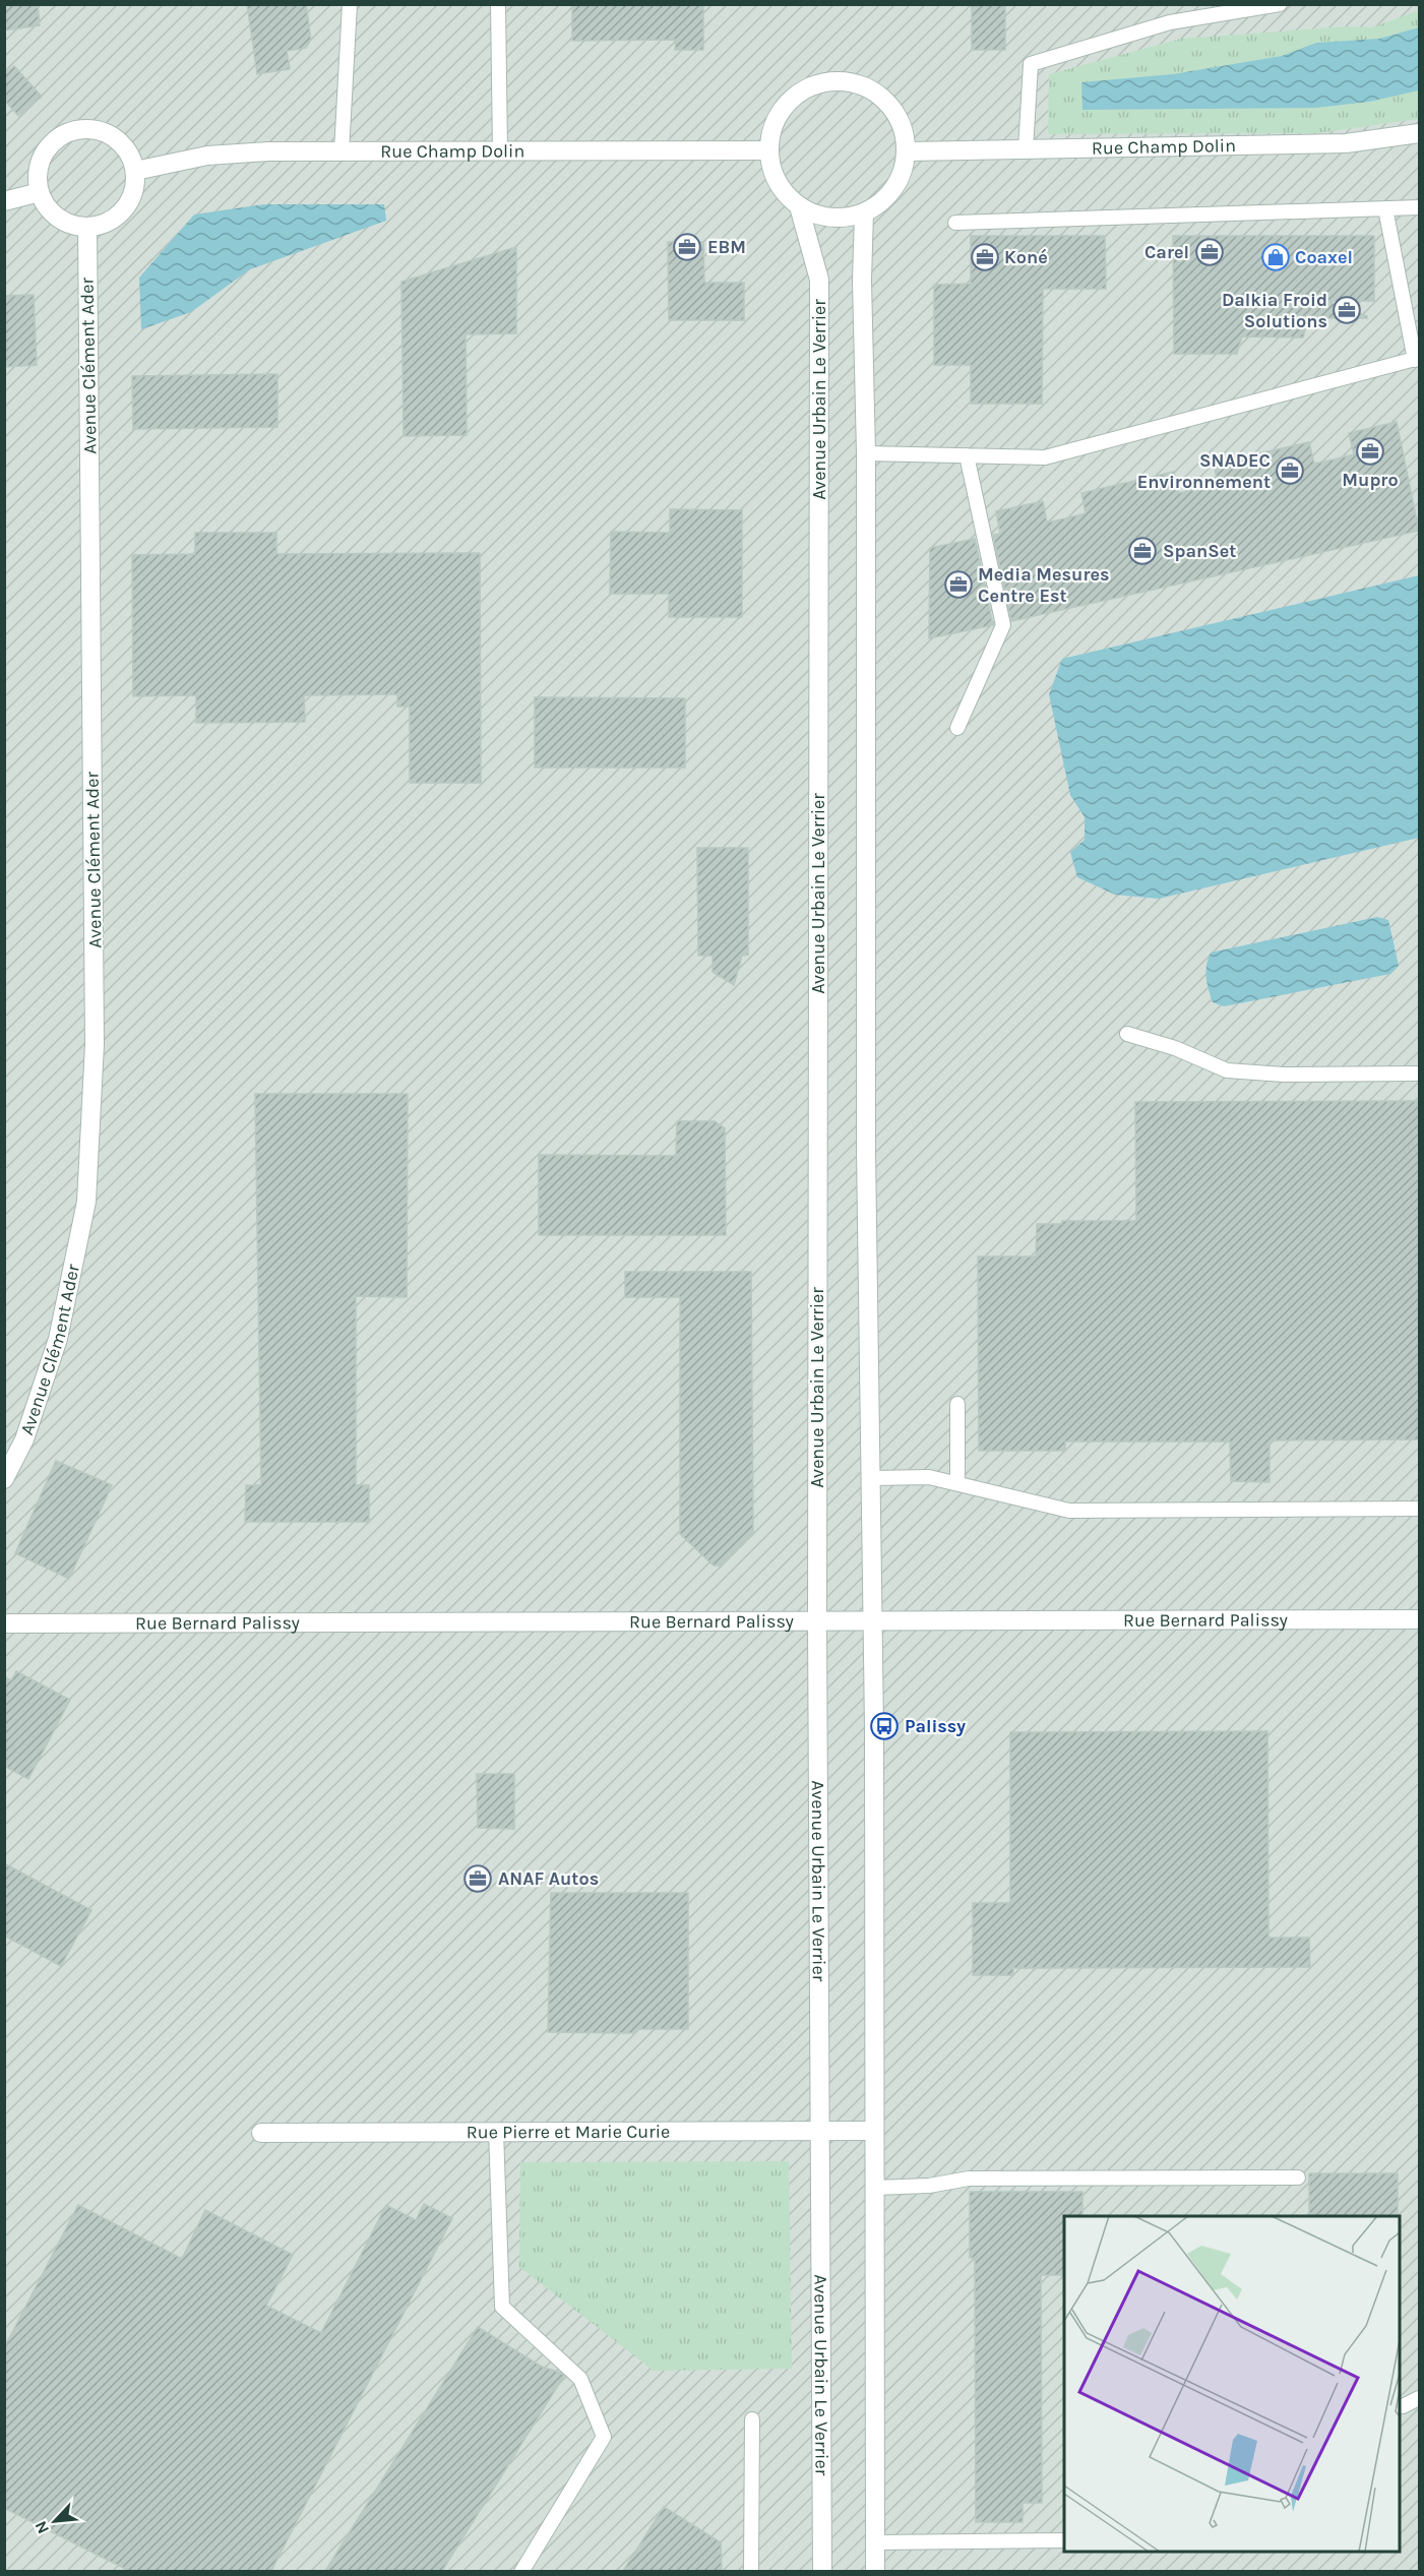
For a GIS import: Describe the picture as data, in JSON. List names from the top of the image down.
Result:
{
  "streets": {
    "street": [
      "Rue Champ Dolin",
      "Avenue Clément Ader",
      "Avenue Urbain Le Verrier",
      "Rue Bernard Palissy",
      "Rue Pierre et Marie Curie"
    ]
  },
  "crossings": [
    ["Rue Champ Dolin", "Avenue Clément Ader"],
    ["Rue Champ Dolin", "Avenue Urbain Le Verrier"],
    ["Avenue Urbain Le Verrier", "Rue Bernard Palissy"],
    ["Avenue Urbain Le Verrier", "Rue Pierre et Marie Curie"]
  ],
  "places": {
    "office": [
      "EBM",
      "Carel",
      "Koné",
      "Dalkia Froid Solutions",
      "Mupro",
      "SNADEC Environnement",
      "SpanSet",
      "Media Mesures Centre Est",
      "ANAF Autos"
    ],
    "shop": ["Coaxel"],
    "bus stop": ["Palissy"]
  },
  "north": "bottom left"
}
